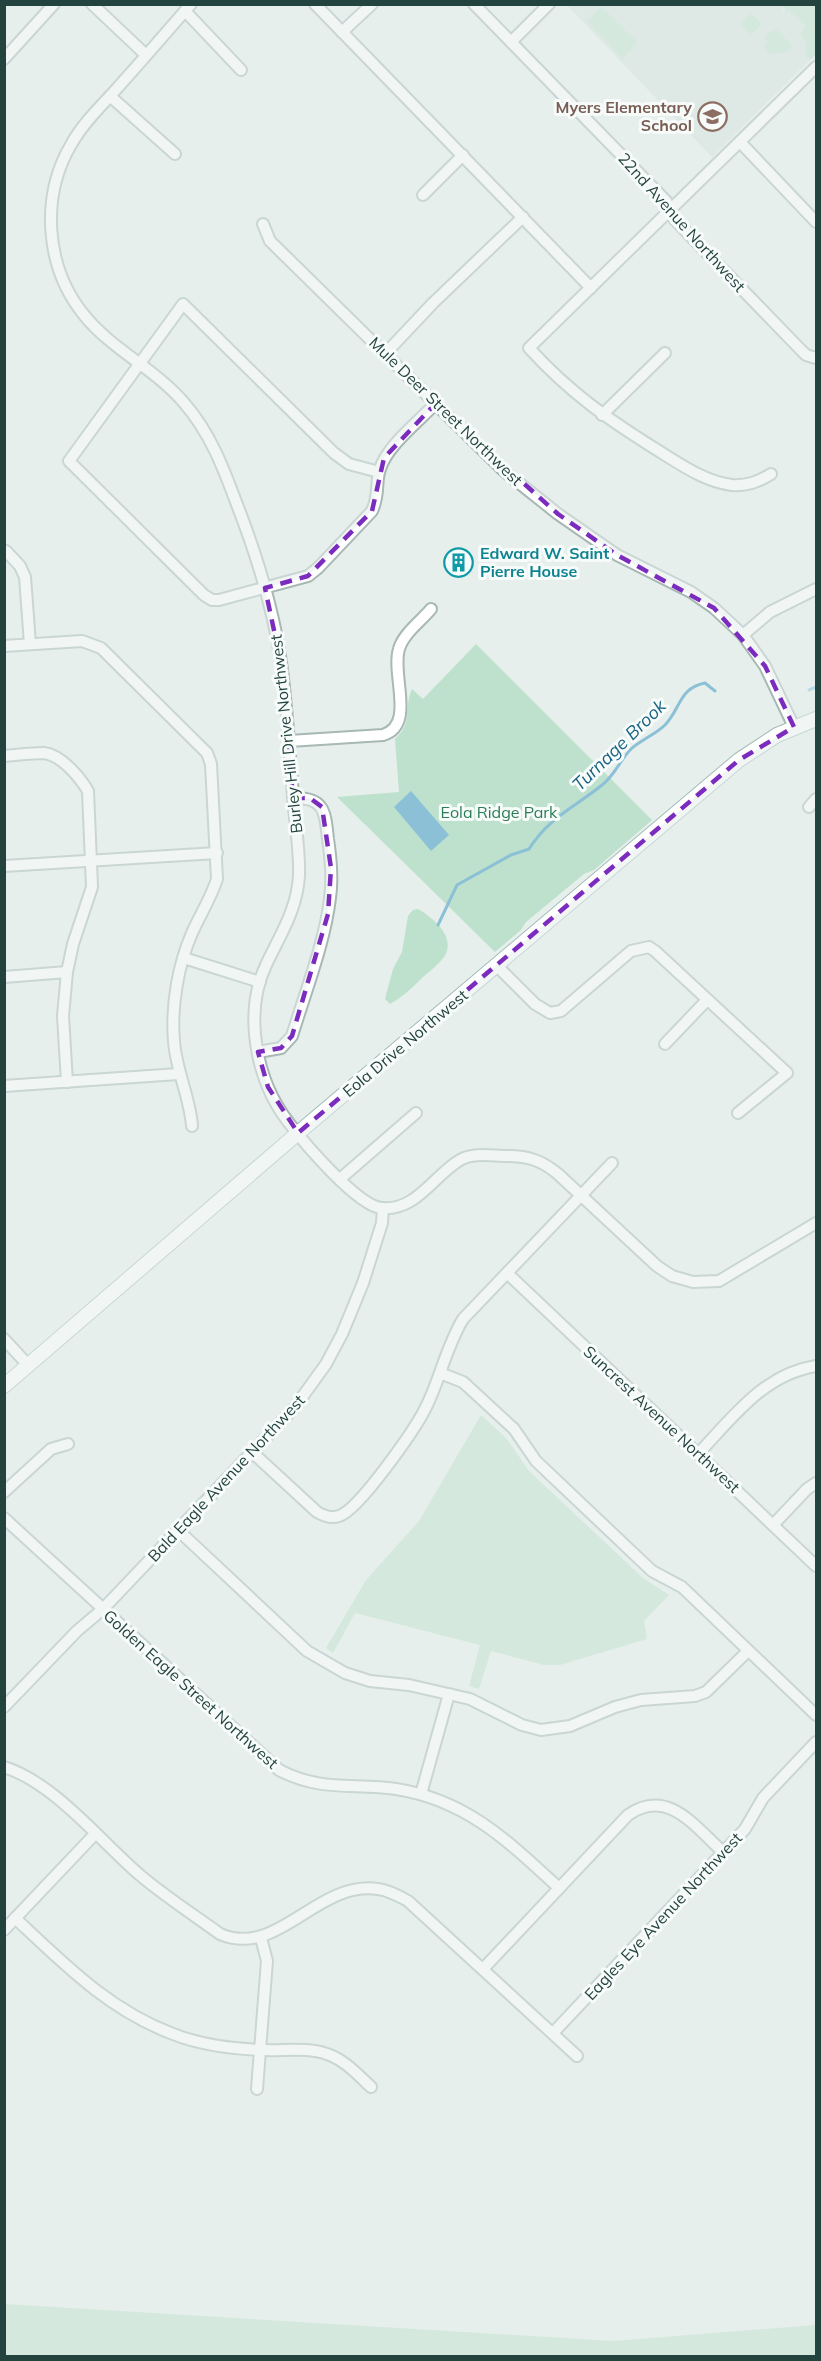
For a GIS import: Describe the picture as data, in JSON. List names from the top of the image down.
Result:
{
  "streets": {
    "main road": ["Eola Drive Northwest"],
    "street": [
      "22nd Avenue Northwest",
      "Mule Deer Street Northwest",
      "Burley Hill Drive Northwest",
      "Suncrest Avenue Northwest",
      "Bald Eagle Avenue Northwest",
      "Golden Eagle Street Northwest",
      "Eagles Eye Avenue Northwest"
    ]
  },
  "crossings": [
    ["Mule Deer Street Northwest", "Eola Drive Northwest"],
    ["Burley Hill Drive Northwest", "Eola Drive Northwest"],
    ["Burley Hill Drive Northwest", "Bald Eagle Avenue Northwest"],
    ["Bald Eagle Avenue Northwest", "Golden Eagle Street Northwest"]
  ],
  "water": ["Turnage Brook"],
  "parks": ["Eola Ridge Park"],
  "places": {
    "school or university": ["Myers Elementary School"],
    "building": ["Edward W. Saint Pierre House"]
  }
}
